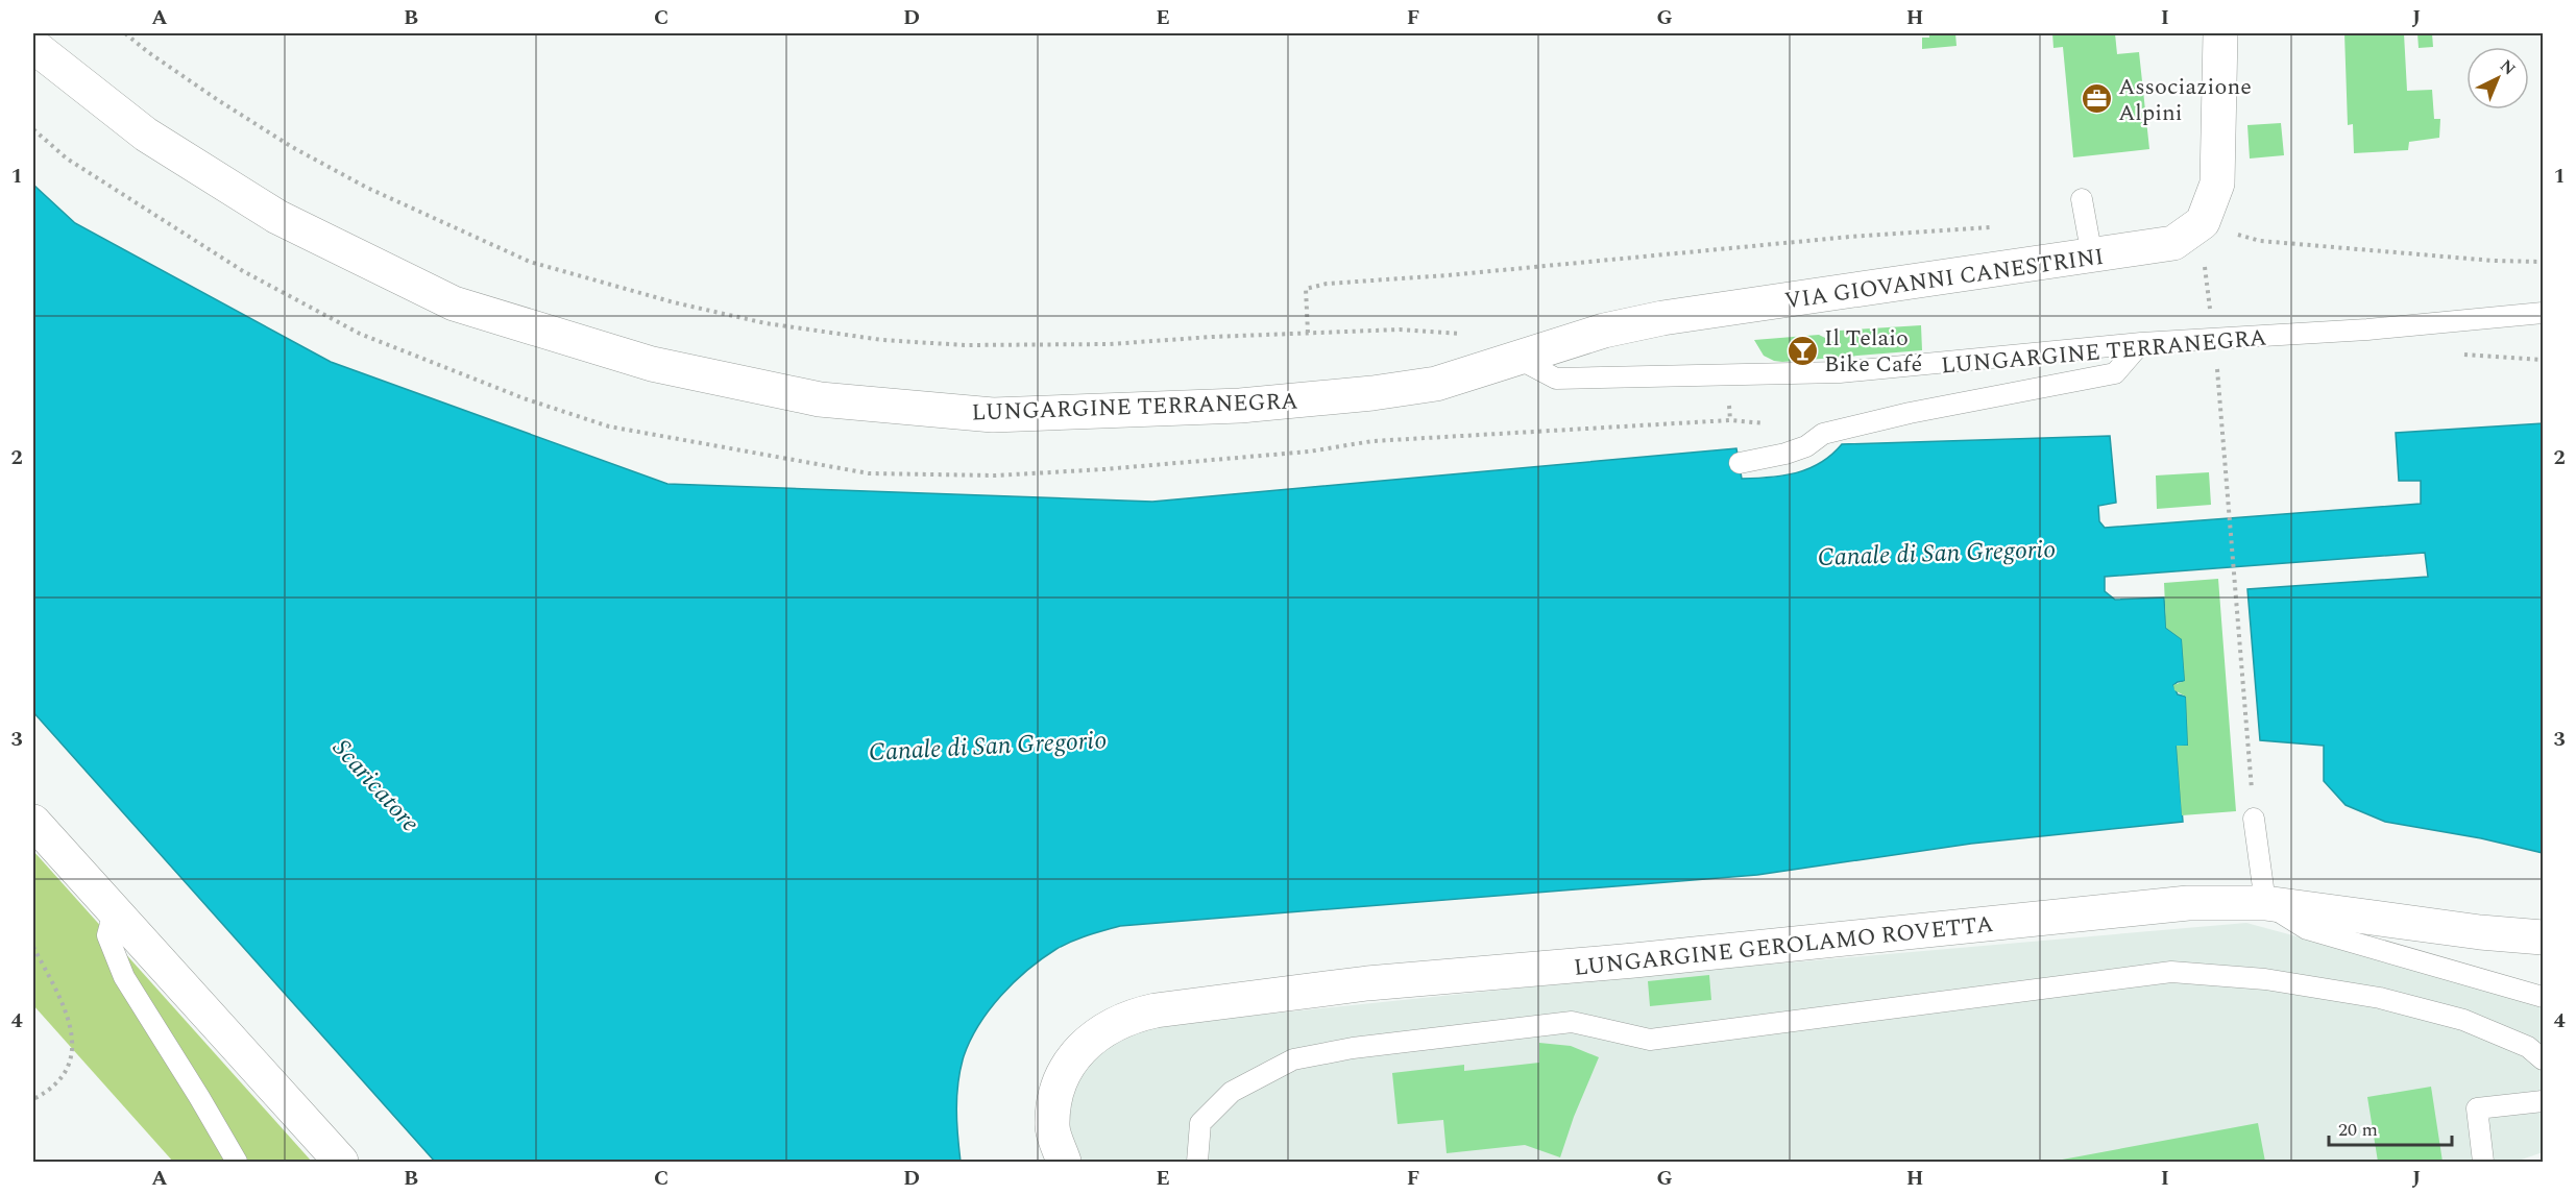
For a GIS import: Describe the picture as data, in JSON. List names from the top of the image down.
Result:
{
  "streets": {
    "street": ["VIA GIOVANNI CANESTRINI", "LUNGARGINE TERRANEGRA", "LUNGARGINE GEROLAMO ROVETTA"]
  },
  "crossings": [
    ["VIA GIOVANNI CANESTRINI", "LUNGARGINE TERRANEGRA"]
  ],
  "water": ["Canale di San Gregorio", "Scaricatore"],
  "places": {
    "office": ["Associazione Alpini"],
    "bar": ["Il Telaio Bike Café"]
  },
  "scale_bar": "20 m",
  "north": "top right",
  "grid": {
    "columns": [
      "A",
      "B",
      "C",
      "D",
      "E",
      "F",
      "G",
      "H",
      "I",
      "J"
    ],
    "rows": [
      "1",
      "2",
      "3",
      "4"
    ]
  }
}
